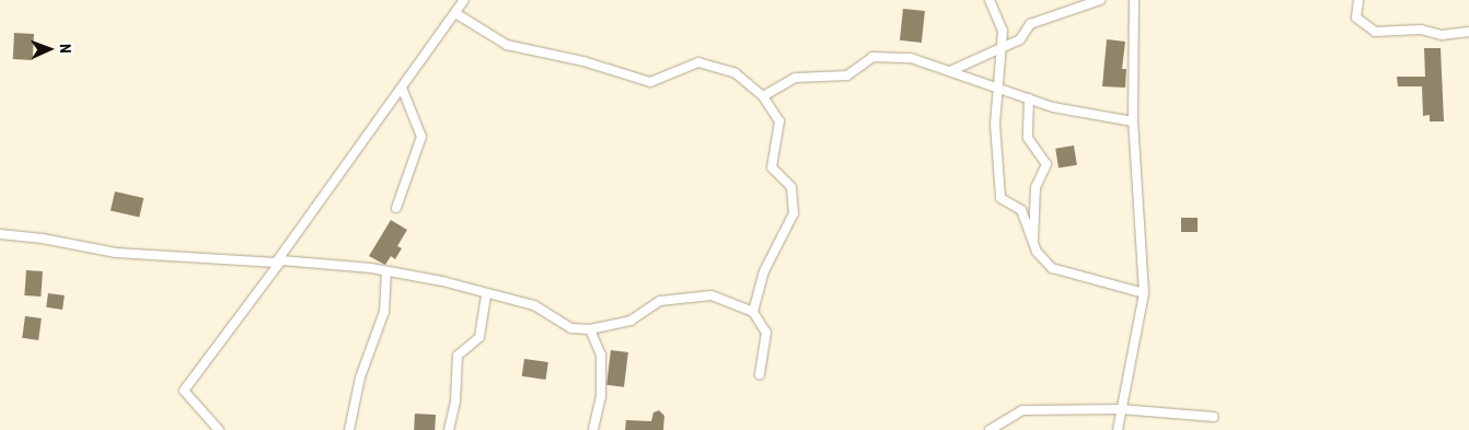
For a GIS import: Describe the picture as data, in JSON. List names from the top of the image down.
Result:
{
  "north": "right"
}
